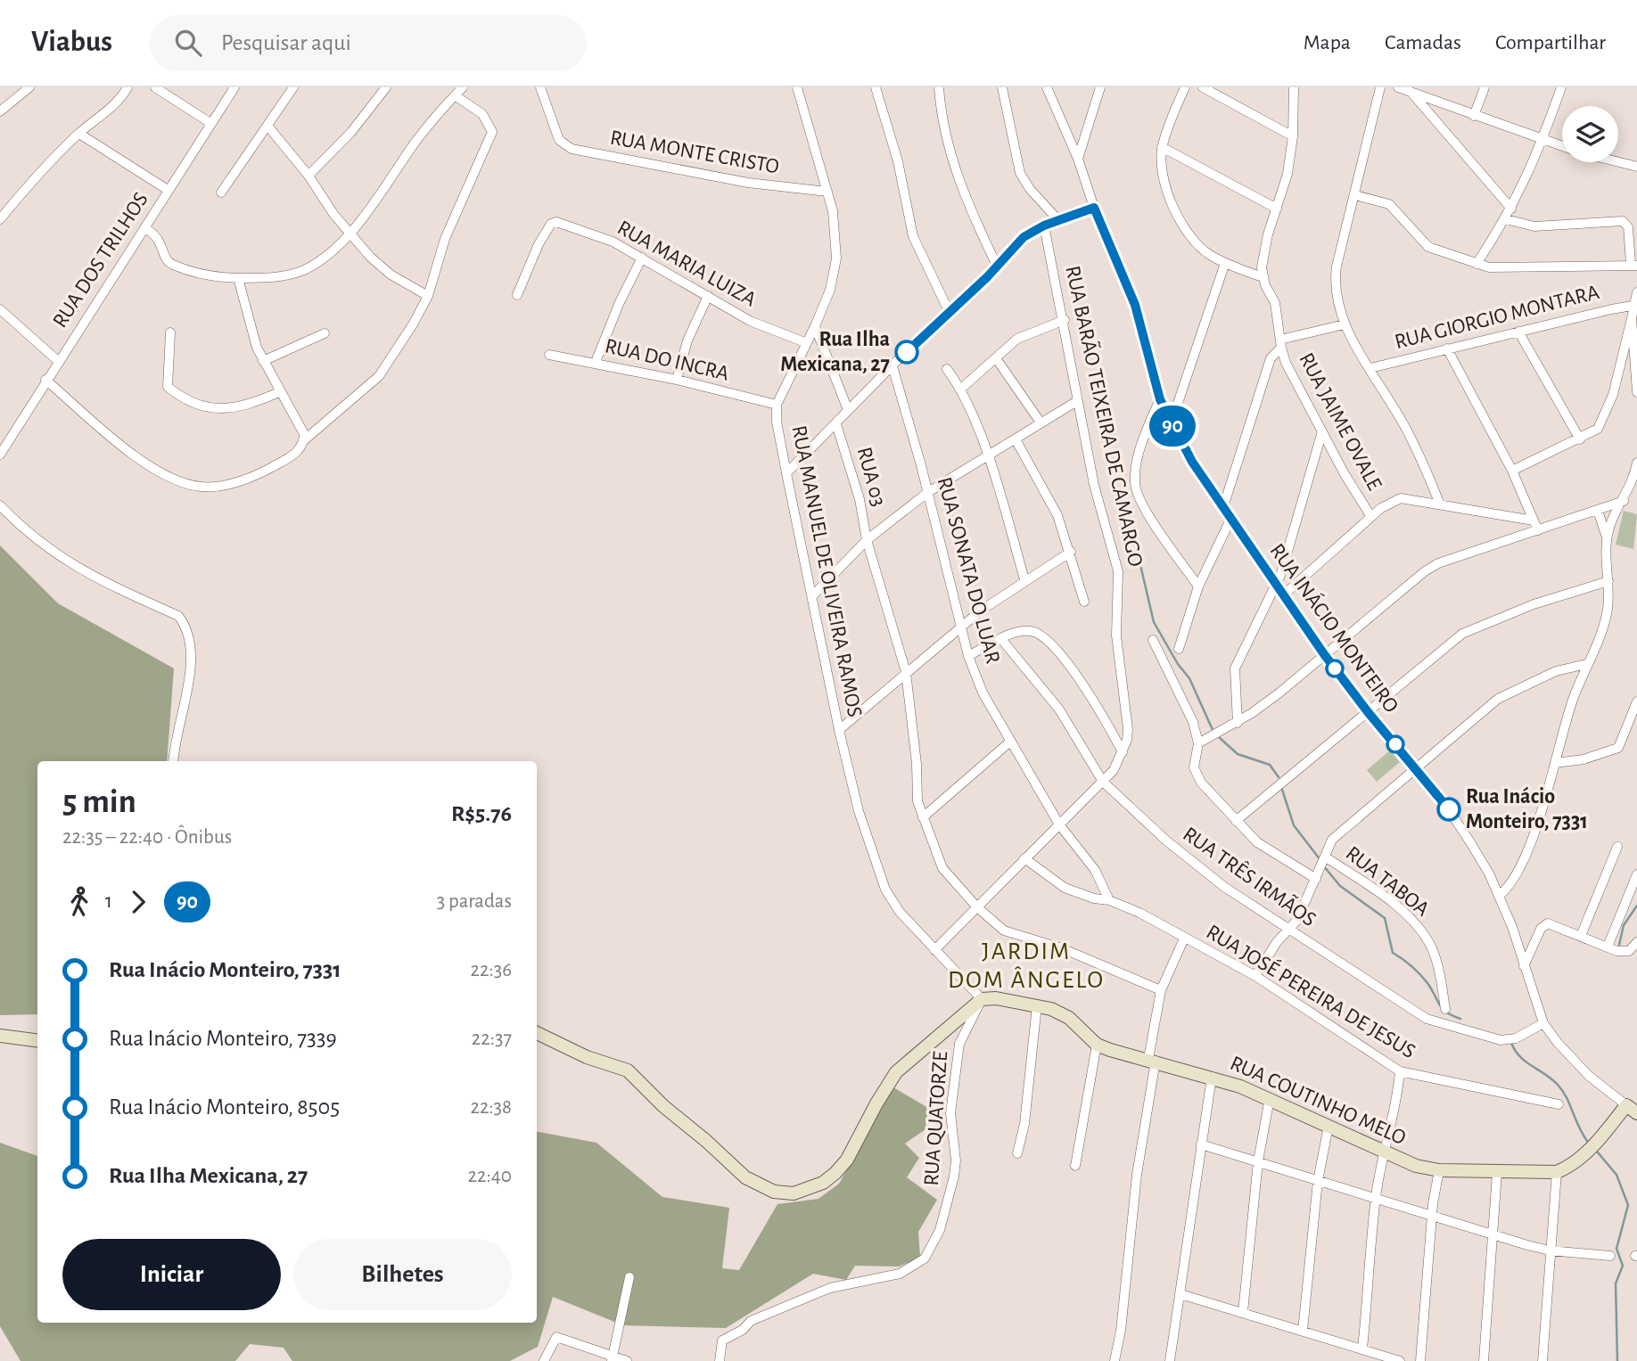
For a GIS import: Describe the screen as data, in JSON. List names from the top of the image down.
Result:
{
  "streets": {
    "street": [
      "RUA MONTE CRISTO",
      "RUA DOS TRILHOS",
      "RUA MARIA LUIZA",
      "RUA GIORGIO MONTARA",
      "RUA DO INCRA",
      "RUA BARÃO TEIXEIRA DE CAMARGO",
      "RUA JAIME OVALE",
      "RUA 03",
      "RUA SONATA DO LUAR",
      "RUA MANUEL DE OLIVEIRA RAMOS",
      "RUA INÁCIO MONTEIRO",
      "RUA TRÊS IRMÃOS",
      "RUA TABOA",
      "RUA JOSÉ PEREIRA DE JESUS",
      "RUA COUTINHO MELO",
      "RUA QUATORZE"
    ]
  },
  "crossings": [
    ["RUA MONTE CRISTO", "RUA MANUEL DE OLIVEIRA RAMOS"],
    ["RUA MARIA LUIZA", "RUA MANUEL DE OLIVEIRA RAMOS"],
    ["RUA DO INCRA", "RUA MANUEL DE OLIVEIRA RAMOS"],
    ["RUA BARÃO TEIXEIRA DE CAMARGO", "RUA 03"],
    ["RUA BARÃO TEIXEIRA DE CAMARGO", "RUA SONATA DO LUAR"],
    ["RUA BARÃO TEIXEIRA DE CAMARGO", "RUA MANUEL DE OLIVEIRA RAMOS"],
    ["RUA BARÃO TEIXEIRA DE CAMARGO", "RUA TRÊS IRMÃOS"],
    ["RUA BARÃO TEIXEIRA DE CAMARGO", "RUA JOSÉ PEREIRA DE JESUS"],
    ["RUA SONATA DO LUAR", "RUA JOSÉ PEREIRA DE JESUS"],
    ["RUA MANUEL DE OLIVEIRA RAMOS", "RUA COUTINHO MELO"],
    ["RUA MANUEL DE OLIVEIRA RAMOS", "RUA QUATORZE"],
    ["RUA INÁCIO MONTEIRO", "RUA TRÊS IRMÃOS"],
    ["RUA COUTINHO MELO", "RUA QUATORZE"]
  ],
  "districts": ["JARDIM DOM ÂNGELO"],
  "places": ["Rua Ilha Mexicana, 27", "Rua Inácio Monteiro, 7331"],
  "lines": ["bus line 90"],
  "page": {
    "header": "Viabus",
    "search": "Pesquisar aqui",
    "nav": ["Mapa", "Camadas", "Compartilhar"],
    "on_map": "90",
    "heading": ["5 min", "22:35 – 22:40 · Ônibus", "R$5.76"],
    "legs": ["1", "90", "3 paradas"],
    "list": [
      {
        "name": "Rua Inácio Monteiro, 7331",
        "value": "22:36"
      },
      {
        "name": "Rua Inácio Monteiro, 7339",
        "value": "22:37"
      },
      {
        "name": "Rua Inácio Monteiro, 8505",
        "value": "22:38"
      },
      {
        "name": "Rua Ilha Mexicana, 27",
        "value": "22:40"
      }
    ],
    "buttons": ["Iniciar", "Bilhetes"]
  }
}
